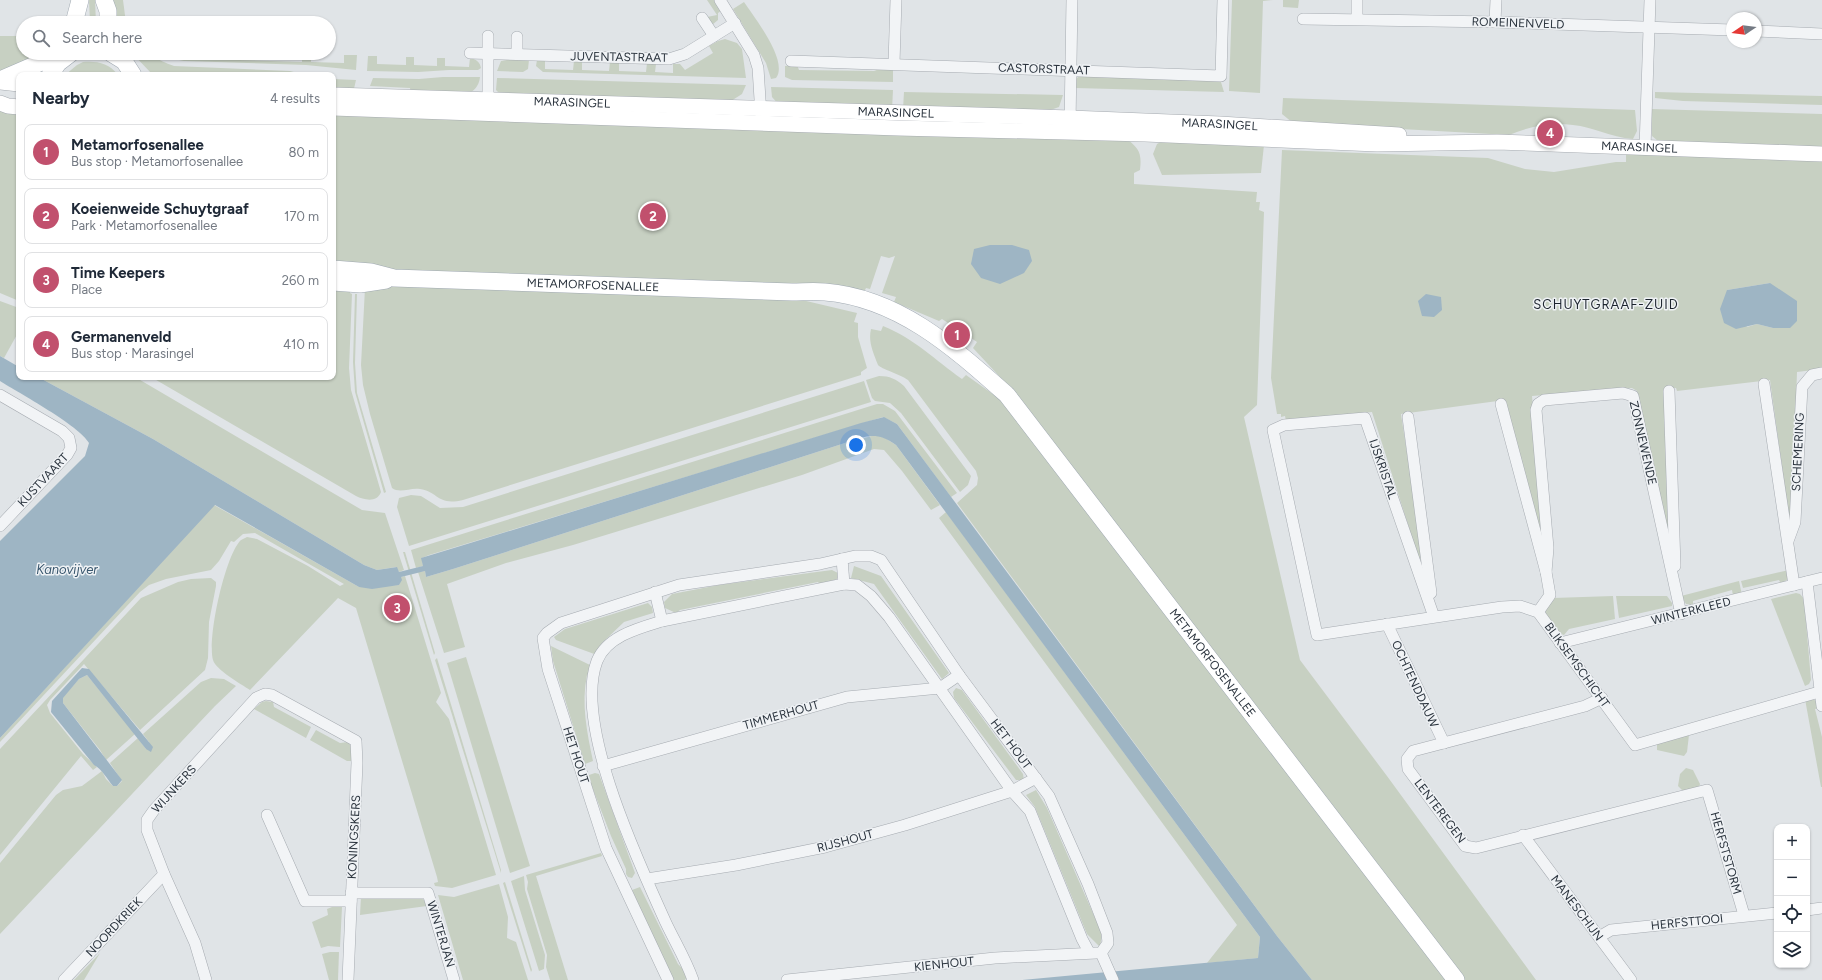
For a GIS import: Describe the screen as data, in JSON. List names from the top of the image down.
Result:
{
  "streets": {
    "main road": ["METAMORFOSENALLEE"],
    "street": [
      "ROMEINENVELD",
      "JUVENTASTRAAT",
      "CASTORSTRAAT",
      "MARASINGEL",
      "ZONNEWENDE",
      "SCHEMERING",
      "IJSKRISTAL",
      "KUSTVAART",
      "WINTERKLEED",
      "BLIKSEMSCHICHT",
      "OCHTENDDAUW",
      "TIMMERHOUT",
      "HET HOUT",
      "WIJNKERS",
      "LENTEREGEN",
      "KONINGSKERS",
      "RIJSHOUT",
      "HERFSTSTORM",
      "MANESCHIJN",
      "HERFSTTOOI",
      "NOORDKRIEK",
      "WINTERJAN",
      "KIENHOUT"
    ]
  },
  "crossings": [
    ["ZONNEWENDE", "WINTERKLEED"],
    ["ZONNEWENDE", "BLIKSEMSCHICHT"],
    ["SCHEMERING", "WINTERKLEED"],
    ["IJSKRISTAL", "BLIKSEMSCHICHT"],
    ["WINTERKLEED", "BLIKSEMSCHICHT"],
    ["BLIKSEMSCHICHT", "OCHTENDDAUW"],
    ["BLIKSEMSCHICHT", "LENTEREGEN"],
    ["OCHTENDDAUW", "LENTEREGEN"],
    ["TIMMERHOUT", "HET HOUT"],
    ["HET HOUT", "RIJSHOUT"],
    ["HET HOUT", "KIENHOUT"],
    ["WIJNKERS", "KONINGSKERS"],
    ["WIJNKERS", "NOORDKRIEK"],
    ["LENTEREGEN", "HERFSTSTORM"],
    ["LENTEREGEN", "MANESCHIJN"],
    ["KONINGSKERS", "WINTERJAN"],
    ["HERFSTSTORM", "HERFSTTOOI"],
    ["MANESCHIJN", "HERFSTTOOI"]
  ],
  "districts": ["SCHUYTGRAAF-ZUID"],
  "water": ["Kanovijver"],
  "north": "left",
  "page": {
    "search": "Search here",
    "heading": ["Nearby", "4 results"],
    "pins": [
      "4",
      "2",
      "1",
      "3"
    ],
    "list": [
      {
        "mark": "1",
        "name": "Metamorfosenallee",
        "note": "Bus stop · Metamorfosenallee",
        "value": "80 m"
      },
      {
        "mark": "2",
        "name": "Koeienweide Schuytgraaf",
        "note": "Park · Metamorfosenallee",
        "value": "170 m"
      },
      {
        "mark": "3",
        "name": "Time Keepers",
        "note": "Place",
        "value": "260 m"
      },
      {
        "mark": "4",
        "name": "Germanenveld",
        "note": "Bus stop · Marasingel",
        "value": "410 m"
      }
    ],
    "map_buttons": ["+", "−"]
  }
}
